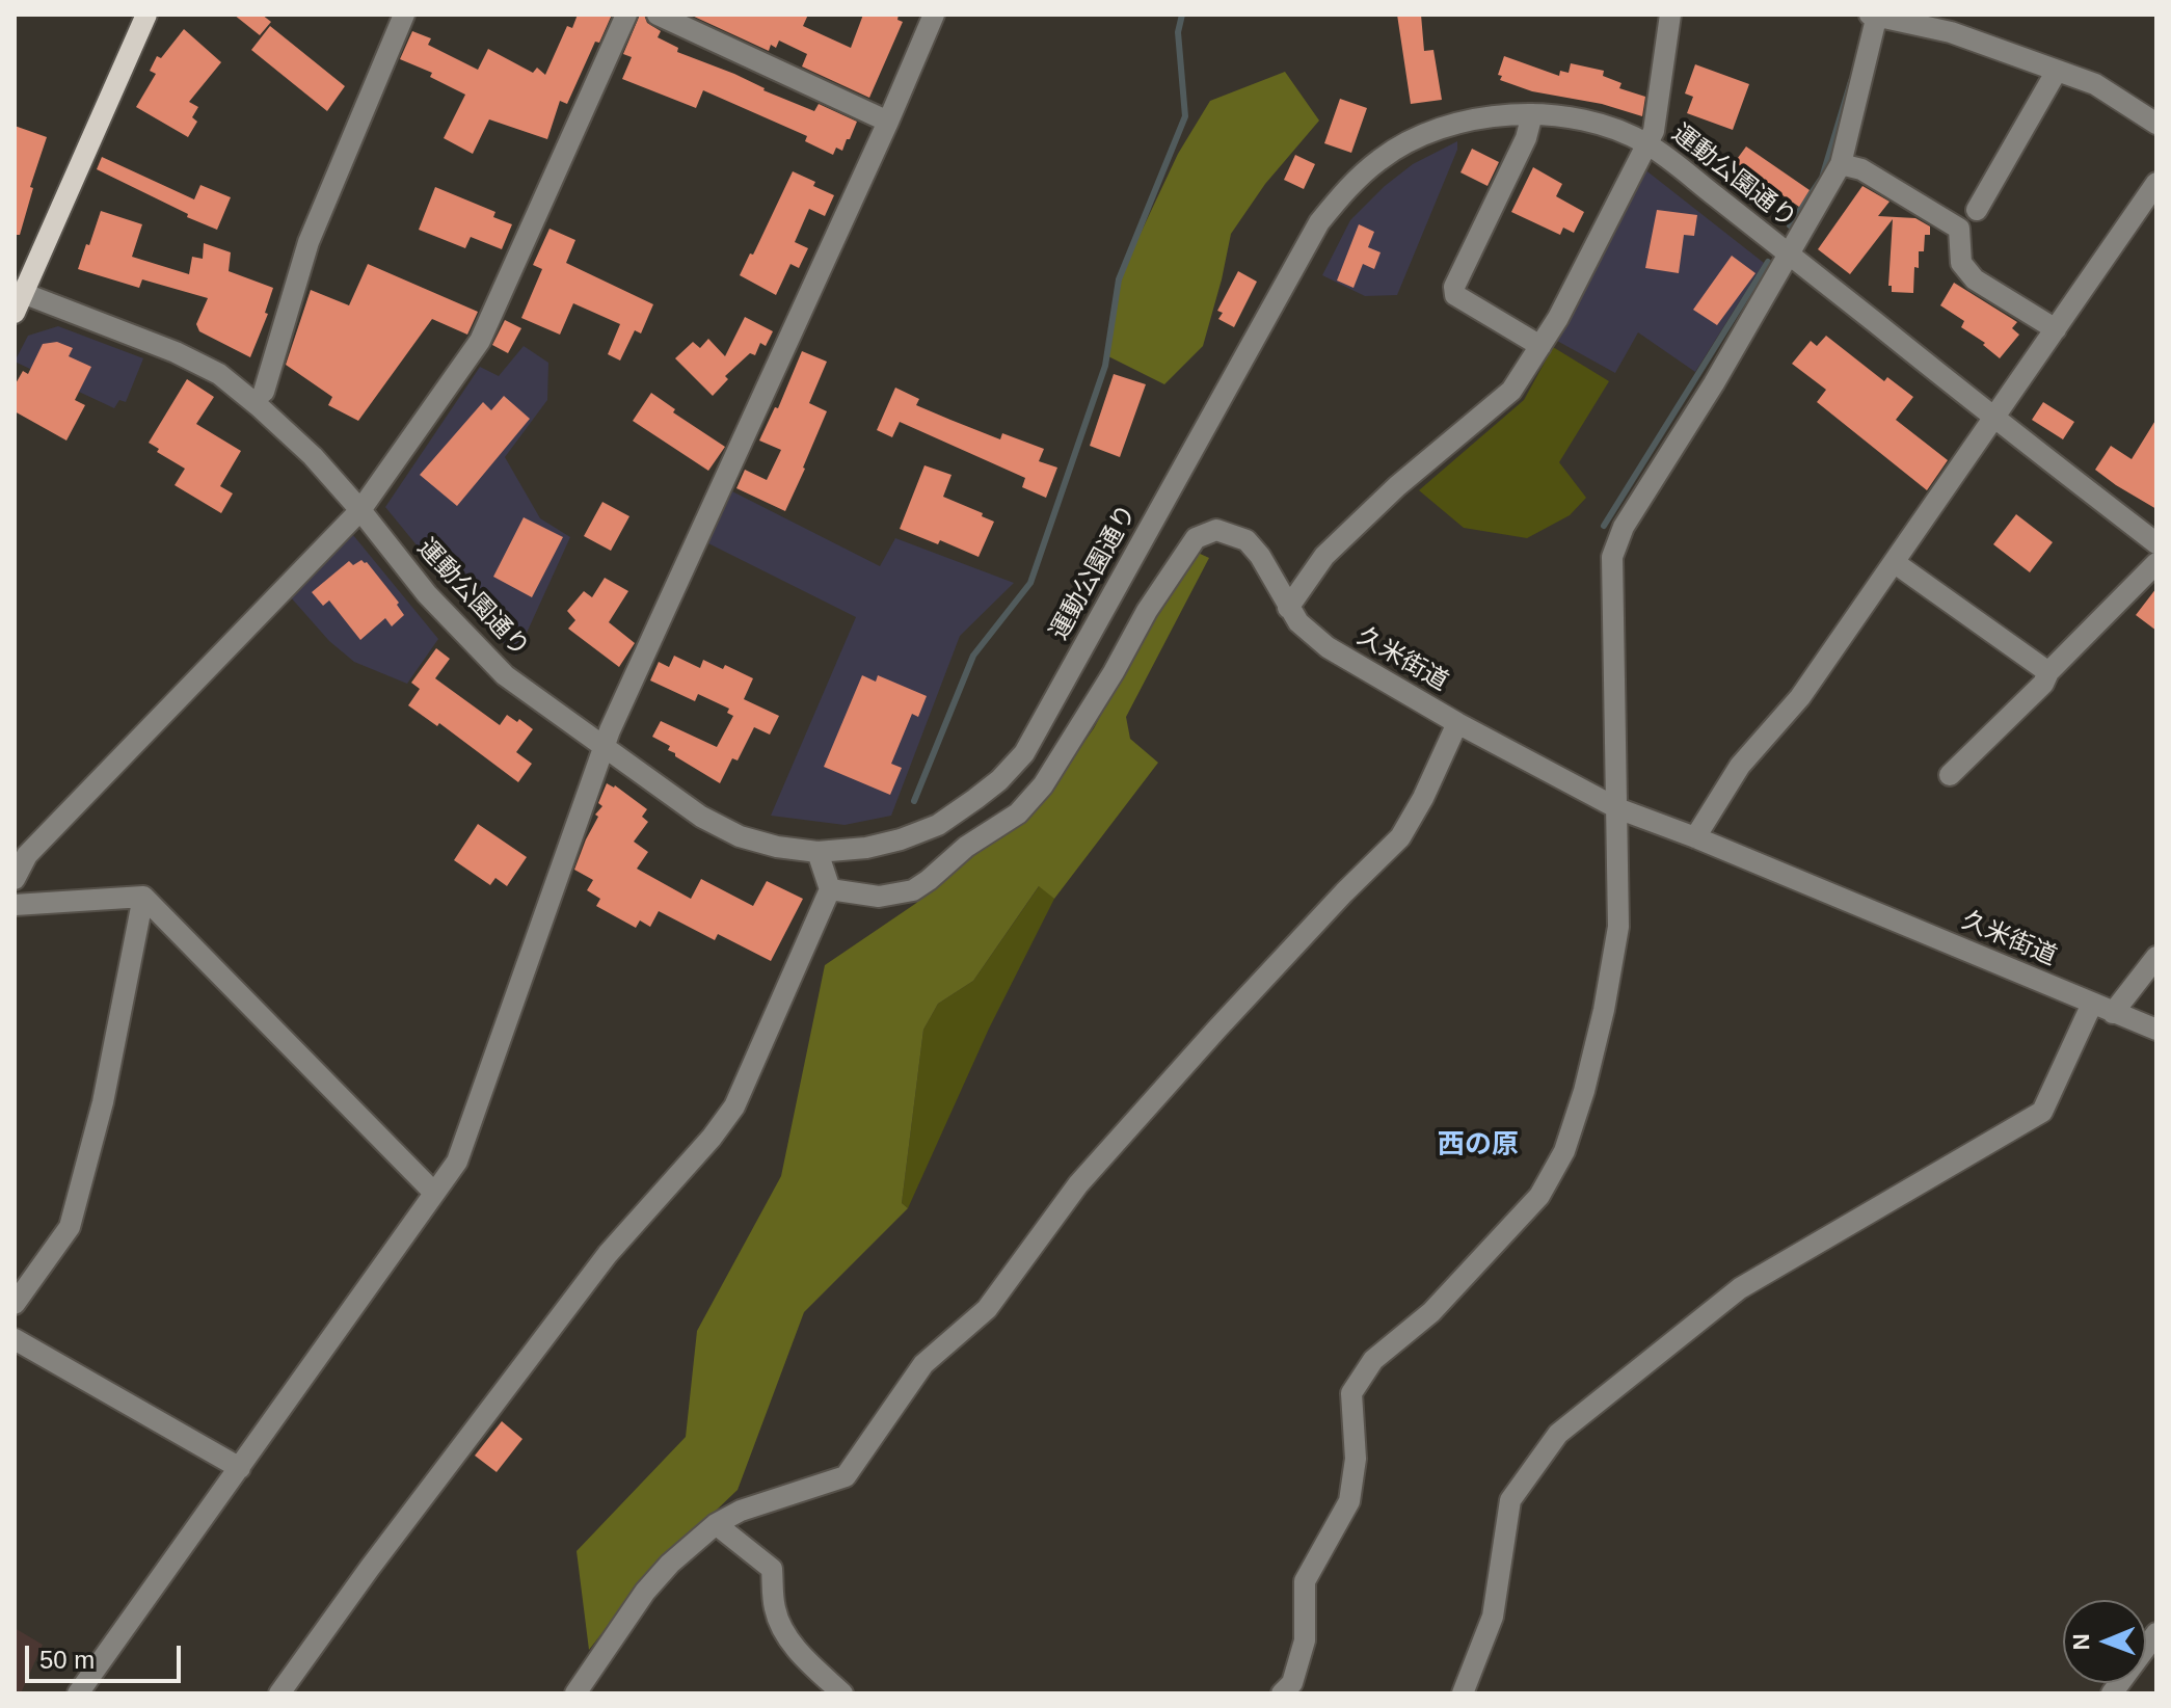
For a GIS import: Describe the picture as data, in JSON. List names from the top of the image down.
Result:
{
  "streets": {
    "street": ["運動公園通り", "久米街道"]
  },
  "districts": ["西の原"],
  "scale_bar": "50 m",
  "north": "left"
}
